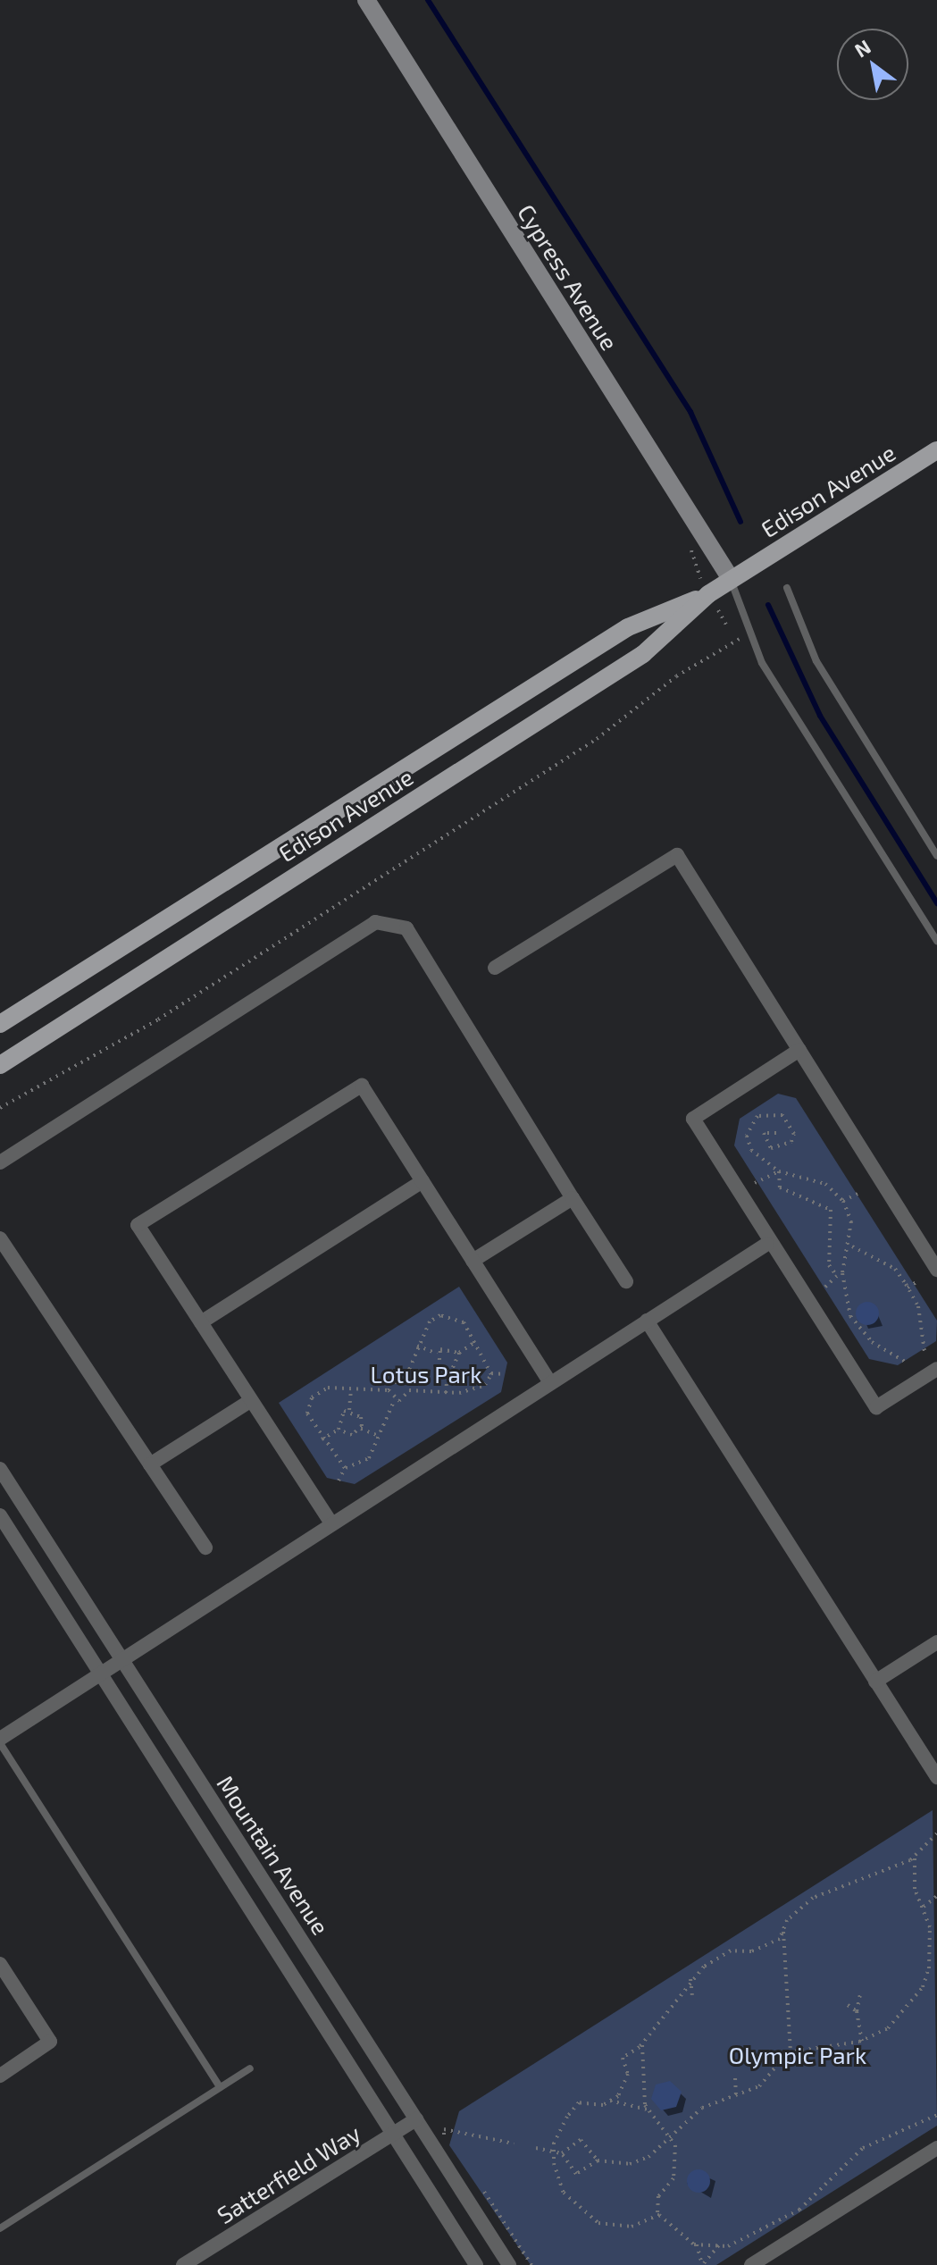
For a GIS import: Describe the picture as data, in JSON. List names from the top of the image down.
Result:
{
  "streets": {
    "main road": ["Edison Avenue"],
    "street": ["Cypress Avenue", "Mountain Avenue", "Satterfield Way"]
  },
  "crossings": [
    ["Cypress Avenue", "Edison Avenue"],
    ["Mountain Avenue", "Satterfield Way"]
  ],
  "parks": ["Lotus Park", "Olympic Park"],
  "north": "top left"
}
